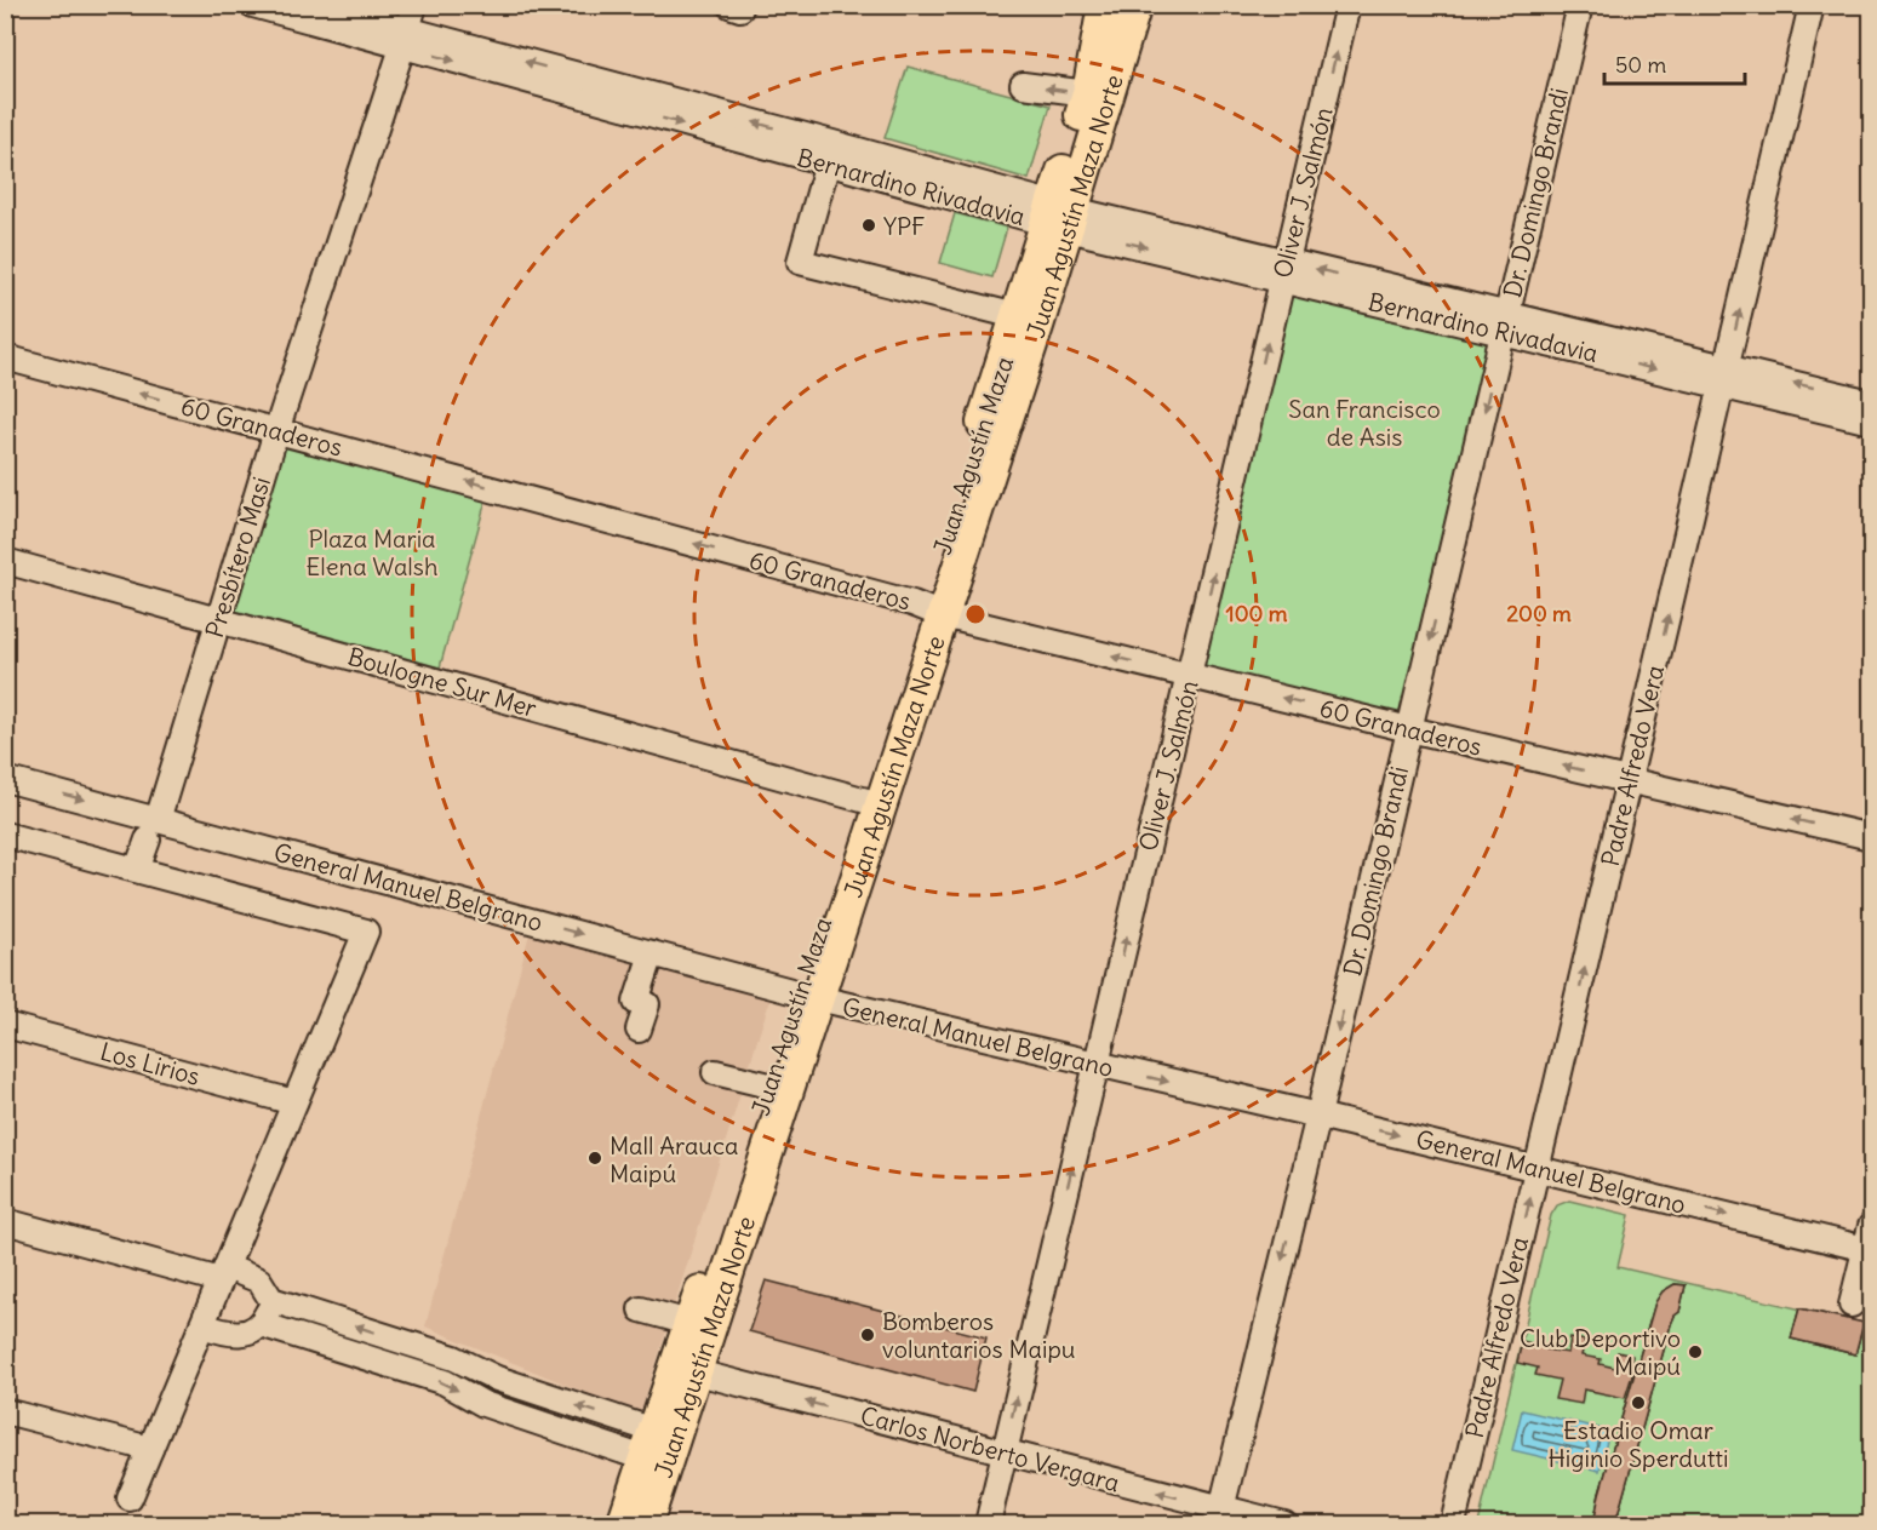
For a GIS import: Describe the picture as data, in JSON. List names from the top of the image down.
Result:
{
  "streets": {
    "main road": ["Juan Agustín Maza Norte", "Juan Agustín Maza"],
    "street": [
      "Bernardino Rivadavia",
      "Oliver J. Salmón",
      "Dr. Domingo Brandi",
      "60 Granaderos",
      "Presbítero Masi",
      "Boulogne Sur Mer",
      "Padre Alfredo Vera",
      "General Manuel Belgrano",
      "Los Lirios",
      "Carlos Norberto Vergara"
    ]
  },
  "crossings": [
    ["Bernardino Rivadavia", "Oliver J. Salmón"],
    ["Bernardino Rivadavia", "Dr. Domingo Brandi"],
    ["Bernardino Rivadavia", "Juan Agustín Maza Norte"],
    ["Bernardino Rivadavia", "Juan Agustín Maza"],
    ["Bernardino Rivadavia", "Presbítero Masi"],
    ["Bernardino Rivadavia", "Padre Alfredo Vera"],
    ["Oliver J. Salmón", "60 Granaderos"],
    ["Oliver J. Salmón", "General Manuel Belgrano"],
    ["Oliver J. Salmón", "Carlos Norberto Vergara"],
    ["Dr. Domingo Brandi", "60 Granaderos"],
    ["Dr. Domingo Brandi", "General Manuel Belgrano"],
    ["Dr. Domingo Brandi", "Carlos Norberto Vergara"],
    ["Juan Agustín Maza Norte", "60 Granaderos"],
    ["Juan Agustín Maza Norte", "Juan Agustín Maza"],
    ["Juan Agustín Maza Norte", "Boulogne Sur Mer"],
    ["Juan Agustín Maza Norte", "General Manuel Belgrano"],
    ["Juan Agustín Maza Norte", "Carlos Norberto Vergara"],
    ["60 Granaderos", "Juan Agustín Maza"],
    ["60 Granaderos", "Presbítero Masi"],
    ["60 Granaderos", "Padre Alfredo Vera"],
    ["Juan Agustín Maza", "General Manuel Belgrano"],
    ["Presbítero Masi", "Boulogne Sur Mer"],
    ["Presbítero Masi", "General Manuel Belgrano"],
    ["Padre Alfredo Vera", "General Manuel Belgrano"]
  ],
  "one_way": [
    "Oliver J. Salmón",
    "Dr. Domingo Brandi",
    "60 Granaderos",
    "Padre Alfredo Vera",
    "General Manuel Belgrano",
    "Carlos Norberto Vergara"
  ],
  "parks": ["San Francisco de Asis", "Plaza Maria Elena Walsh"],
  "places": [
    "YPF",
    "Mall Arauca Maipú",
    "Bomberos voluntarios Maipu",
    "Club Deportivo Maipú",
    "Estadio Omar Higinio Sperdutti"
  ],
  "scale_bar": "50 m",
  "rings": ["100 m", "200 m"]
}
